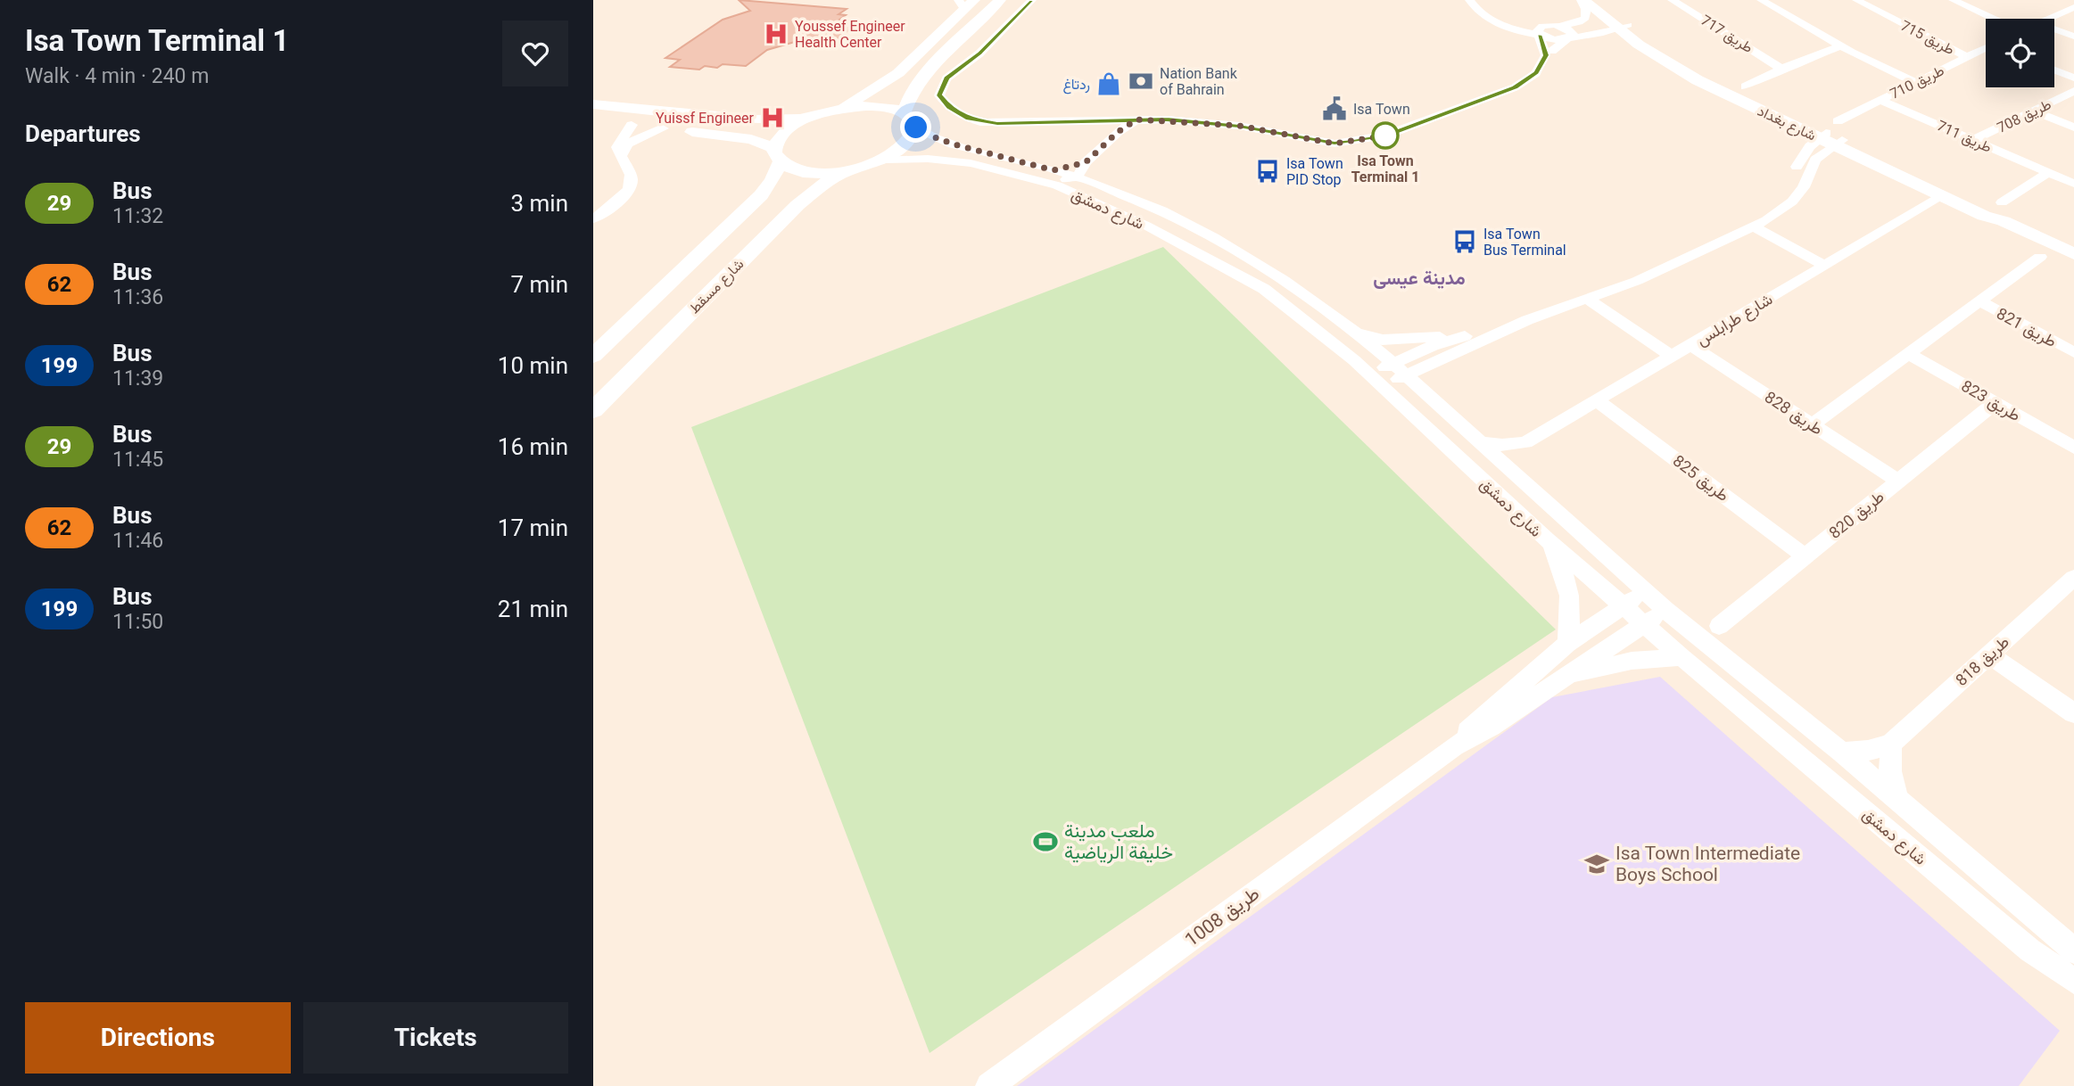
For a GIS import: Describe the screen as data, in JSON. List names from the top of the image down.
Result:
{
  "streets": {
    "street": [
      "طريق 717",
      "طريق 715",
      "طريق 710",
      "طريق 708",
      "شارع بغداد",
      "طريق 711",
      "شارع دمشق",
      "شارع مسقط",
      "شارع طرابلس",
      "طريق 821",
      "طريق 823",
      "طريق 828",
      "طريق 825",
      "طريق 820",
      "طريق 818",
      "طريق 1008"
    ]
  },
  "crossings": [
    ["طريق 715", "طريق 710"],
    ["طريق 710", "شارع بغداد"],
    ["طريق 710", "طريق 711"],
    ["طريق 708", "طريق 711"],
    ["شارع بغداد", "شارع طرابلس"],
    ["شارع دمشق", "شارع طرابلس"],
    ["شارع دمشق", "طريق 1008"],
    ["شارع طرابلس", "طريق 828"],
    ["شارع طرابلس", "طريق 825"],
    ["طريق 823", "طريق 820"],
    ["طريق 828", "طريق 820"],
    ["طريق 825", "طريق 820"]
  ],
  "districts": ["مدينة عيسى"],
  "places": {
    "hospital": ["Youssef Engineer Health Center", "Yuissf Engineer"],
    "bank": ["Nation Bank of Bahrain"],
    "shop": ["ردتاغ"],
    "public building": ["Isa Town"],
    "other": ["Isa Town Terminal 1"],
    "bus stop": ["Isa Town PID Stop", "Isa Town Bus Terminal"],
    "sports": ["ملعب مدينة خليفة الرياضية"],
    "school or university": ["Isa Town Intermediate Boys School"]
  },
  "lines": ["bus line 29"],
  "page": {
    "heading": [
      ["Isa Town Terminal 1", "Walk · 4 min · 240 m"],
      "Departures"
    ],
    "list": [
      {
        "mark": "29",
        "name": "Bus",
        "note": "11:32",
        "value": "3 min"
      },
      {
        "mark": "62",
        "name": "Bus",
        "note": "11:36",
        "value": "7 min"
      },
      {
        "mark": "199",
        "name": "Bus",
        "note": "11:39",
        "value": "10 min"
      },
      {
        "mark": "29",
        "name": "Bus",
        "note": "11:45",
        "value": "16 min"
      },
      {
        "mark": "62",
        "name": "Bus",
        "note": "11:46",
        "value": "17 min"
      },
      {
        "mark": "199",
        "name": "Bus",
        "note": "11:50",
        "value": "21 min"
      }
    ],
    "buttons": ["Directions", "Tickets"]
  }
}
